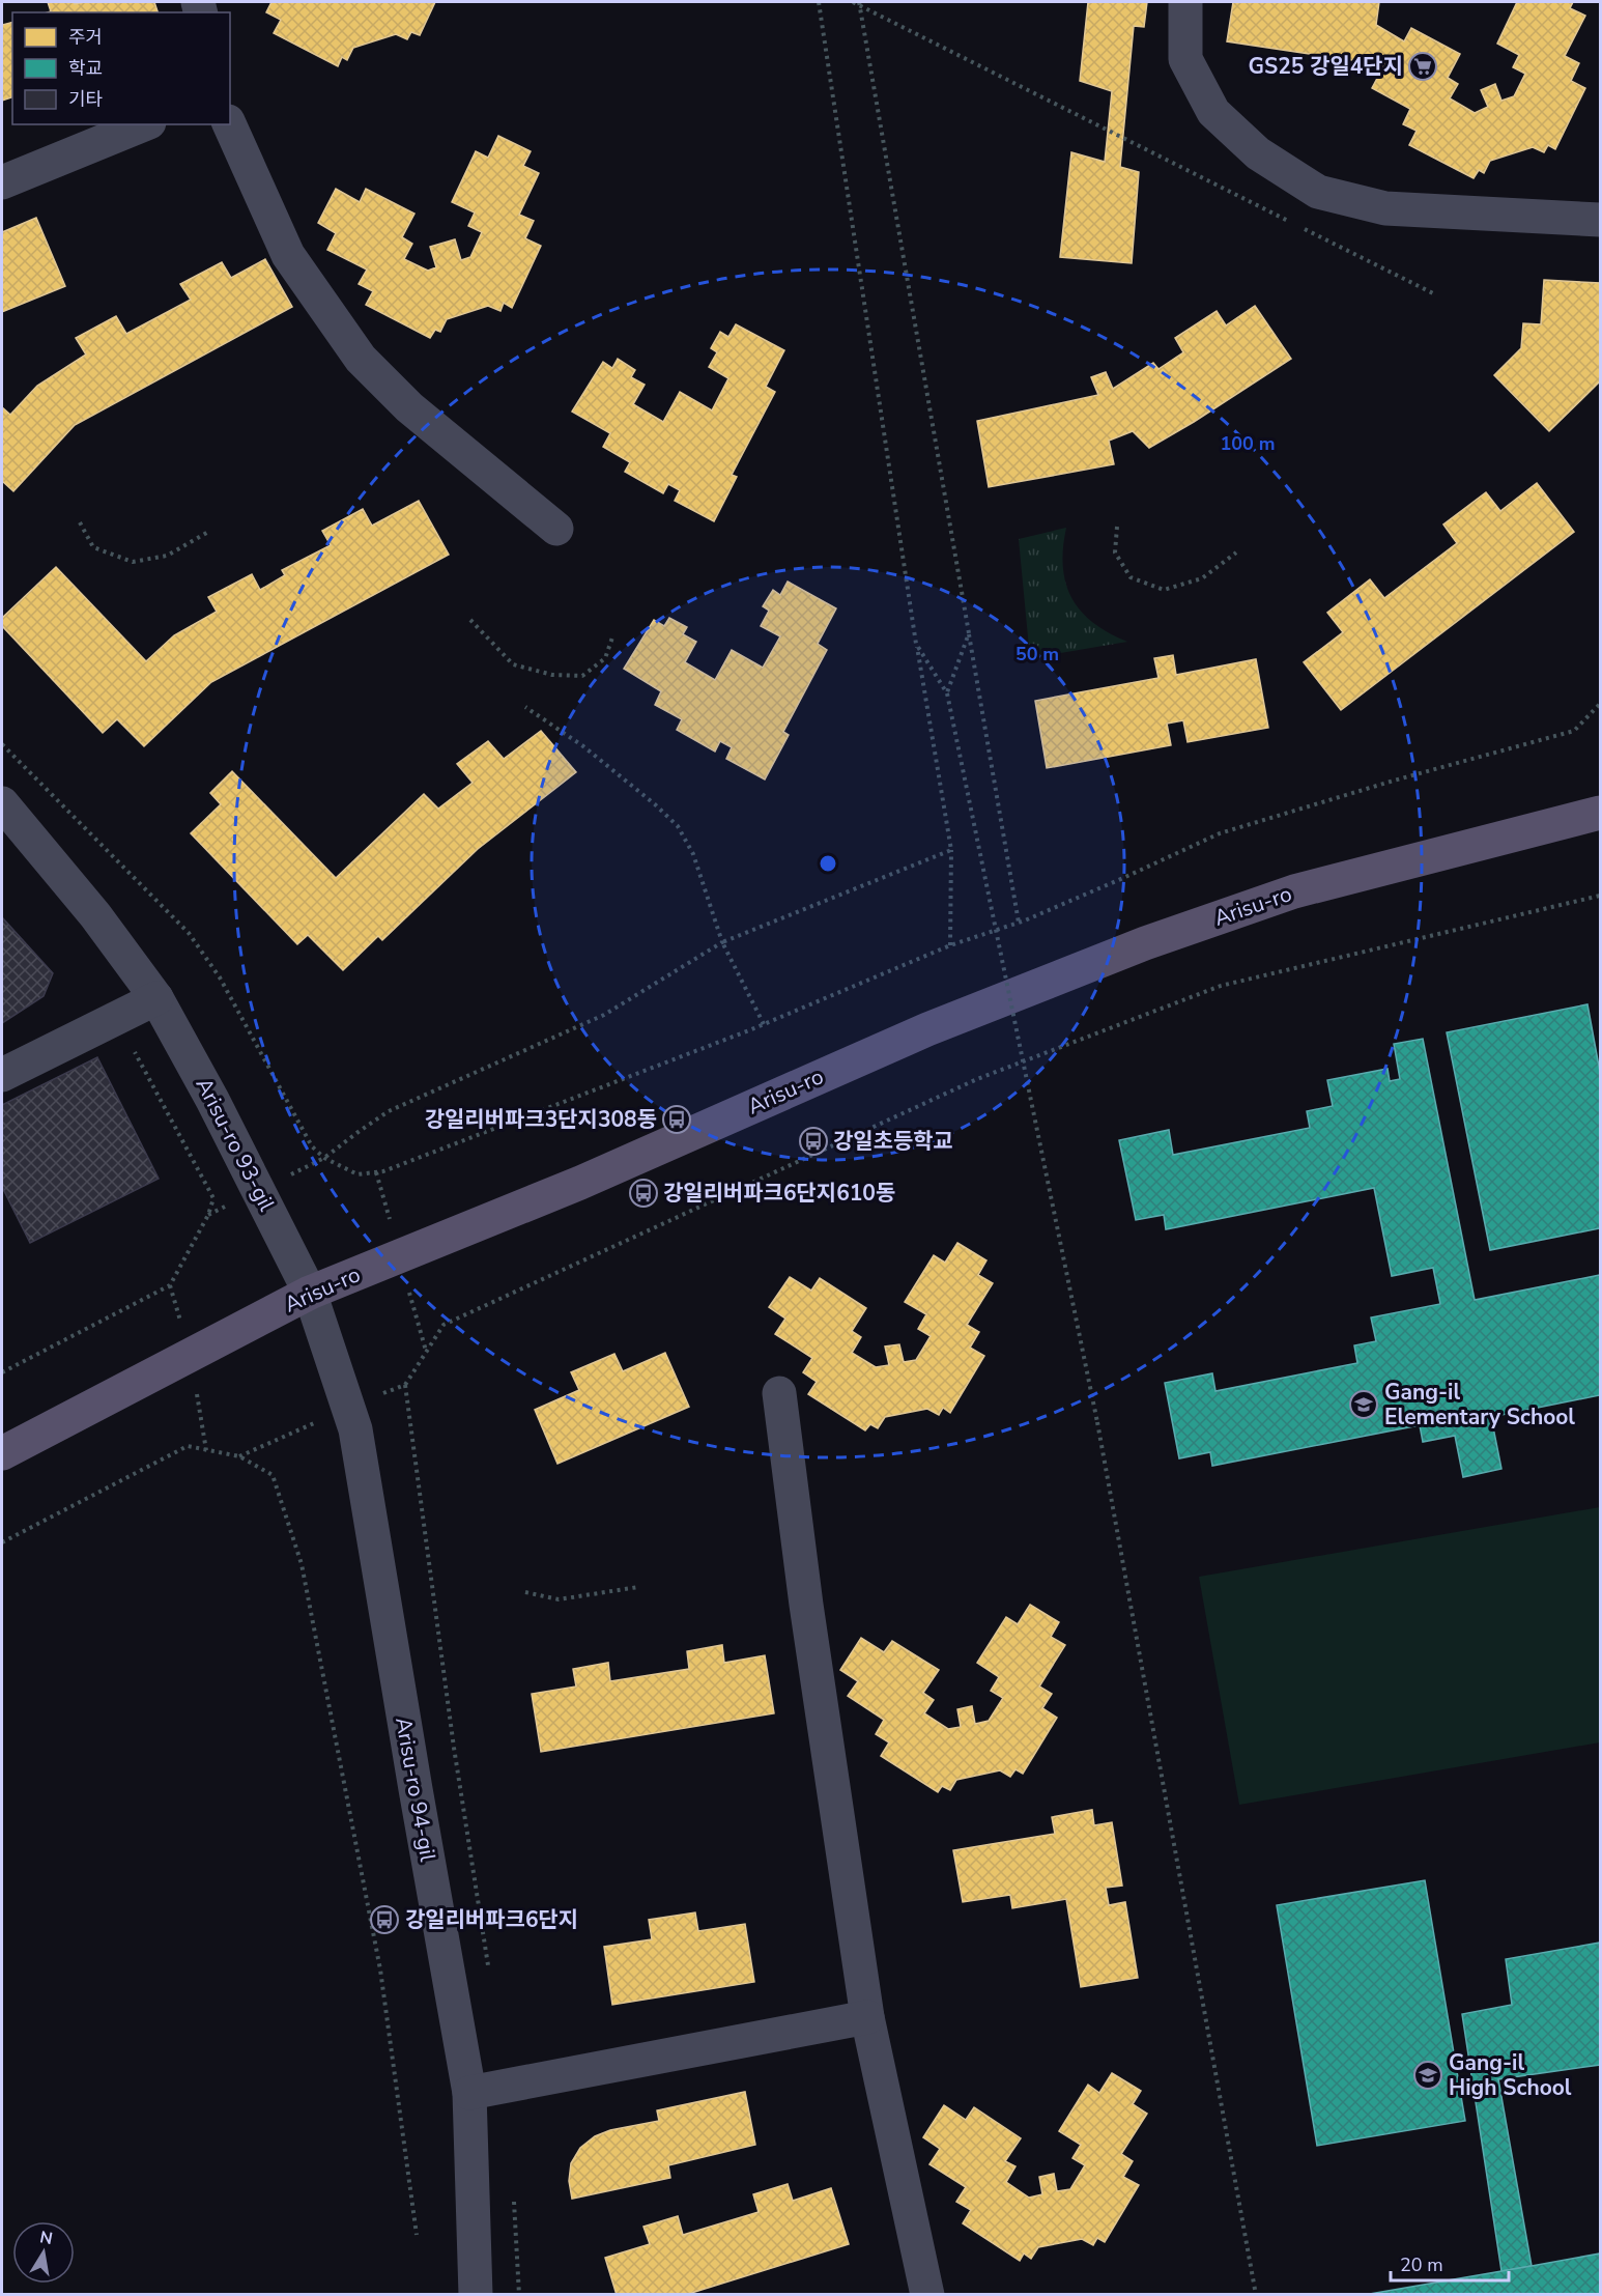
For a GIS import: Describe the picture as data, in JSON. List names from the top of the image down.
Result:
{
  "streets": {
    "main road": ["Arisu-ro"],
    "street": ["Arisu-ro 93-gil", "Arisu-ro 94-gil"]
  },
  "crossings": [
    ["Arisu-ro", "Arisu-ro 93-gil"],
    ["Arisu-ro", "Arisu-ro 94-gil"],
    ["Arisu-ro 93-gil", "Arisu-ro 94-gil"]
  ],
  "places": {
    "supermarket": ["GS25 강일4단지"],
    "bus stop": [
      "강일리버파크3단지308동",
      "강일초등학교",
      "강일리버파크6단지610동",
      "강일리버파크6단지"
    ],
    "school or university": ["Gang-il Elementary School", "Gang-il High School"]
  },
  "legend": ["주거", "학교", "기타"],
  "scale_bar": "20 m",
  "north": "top",
  "rings": ["100 m", "50 m"]
}
